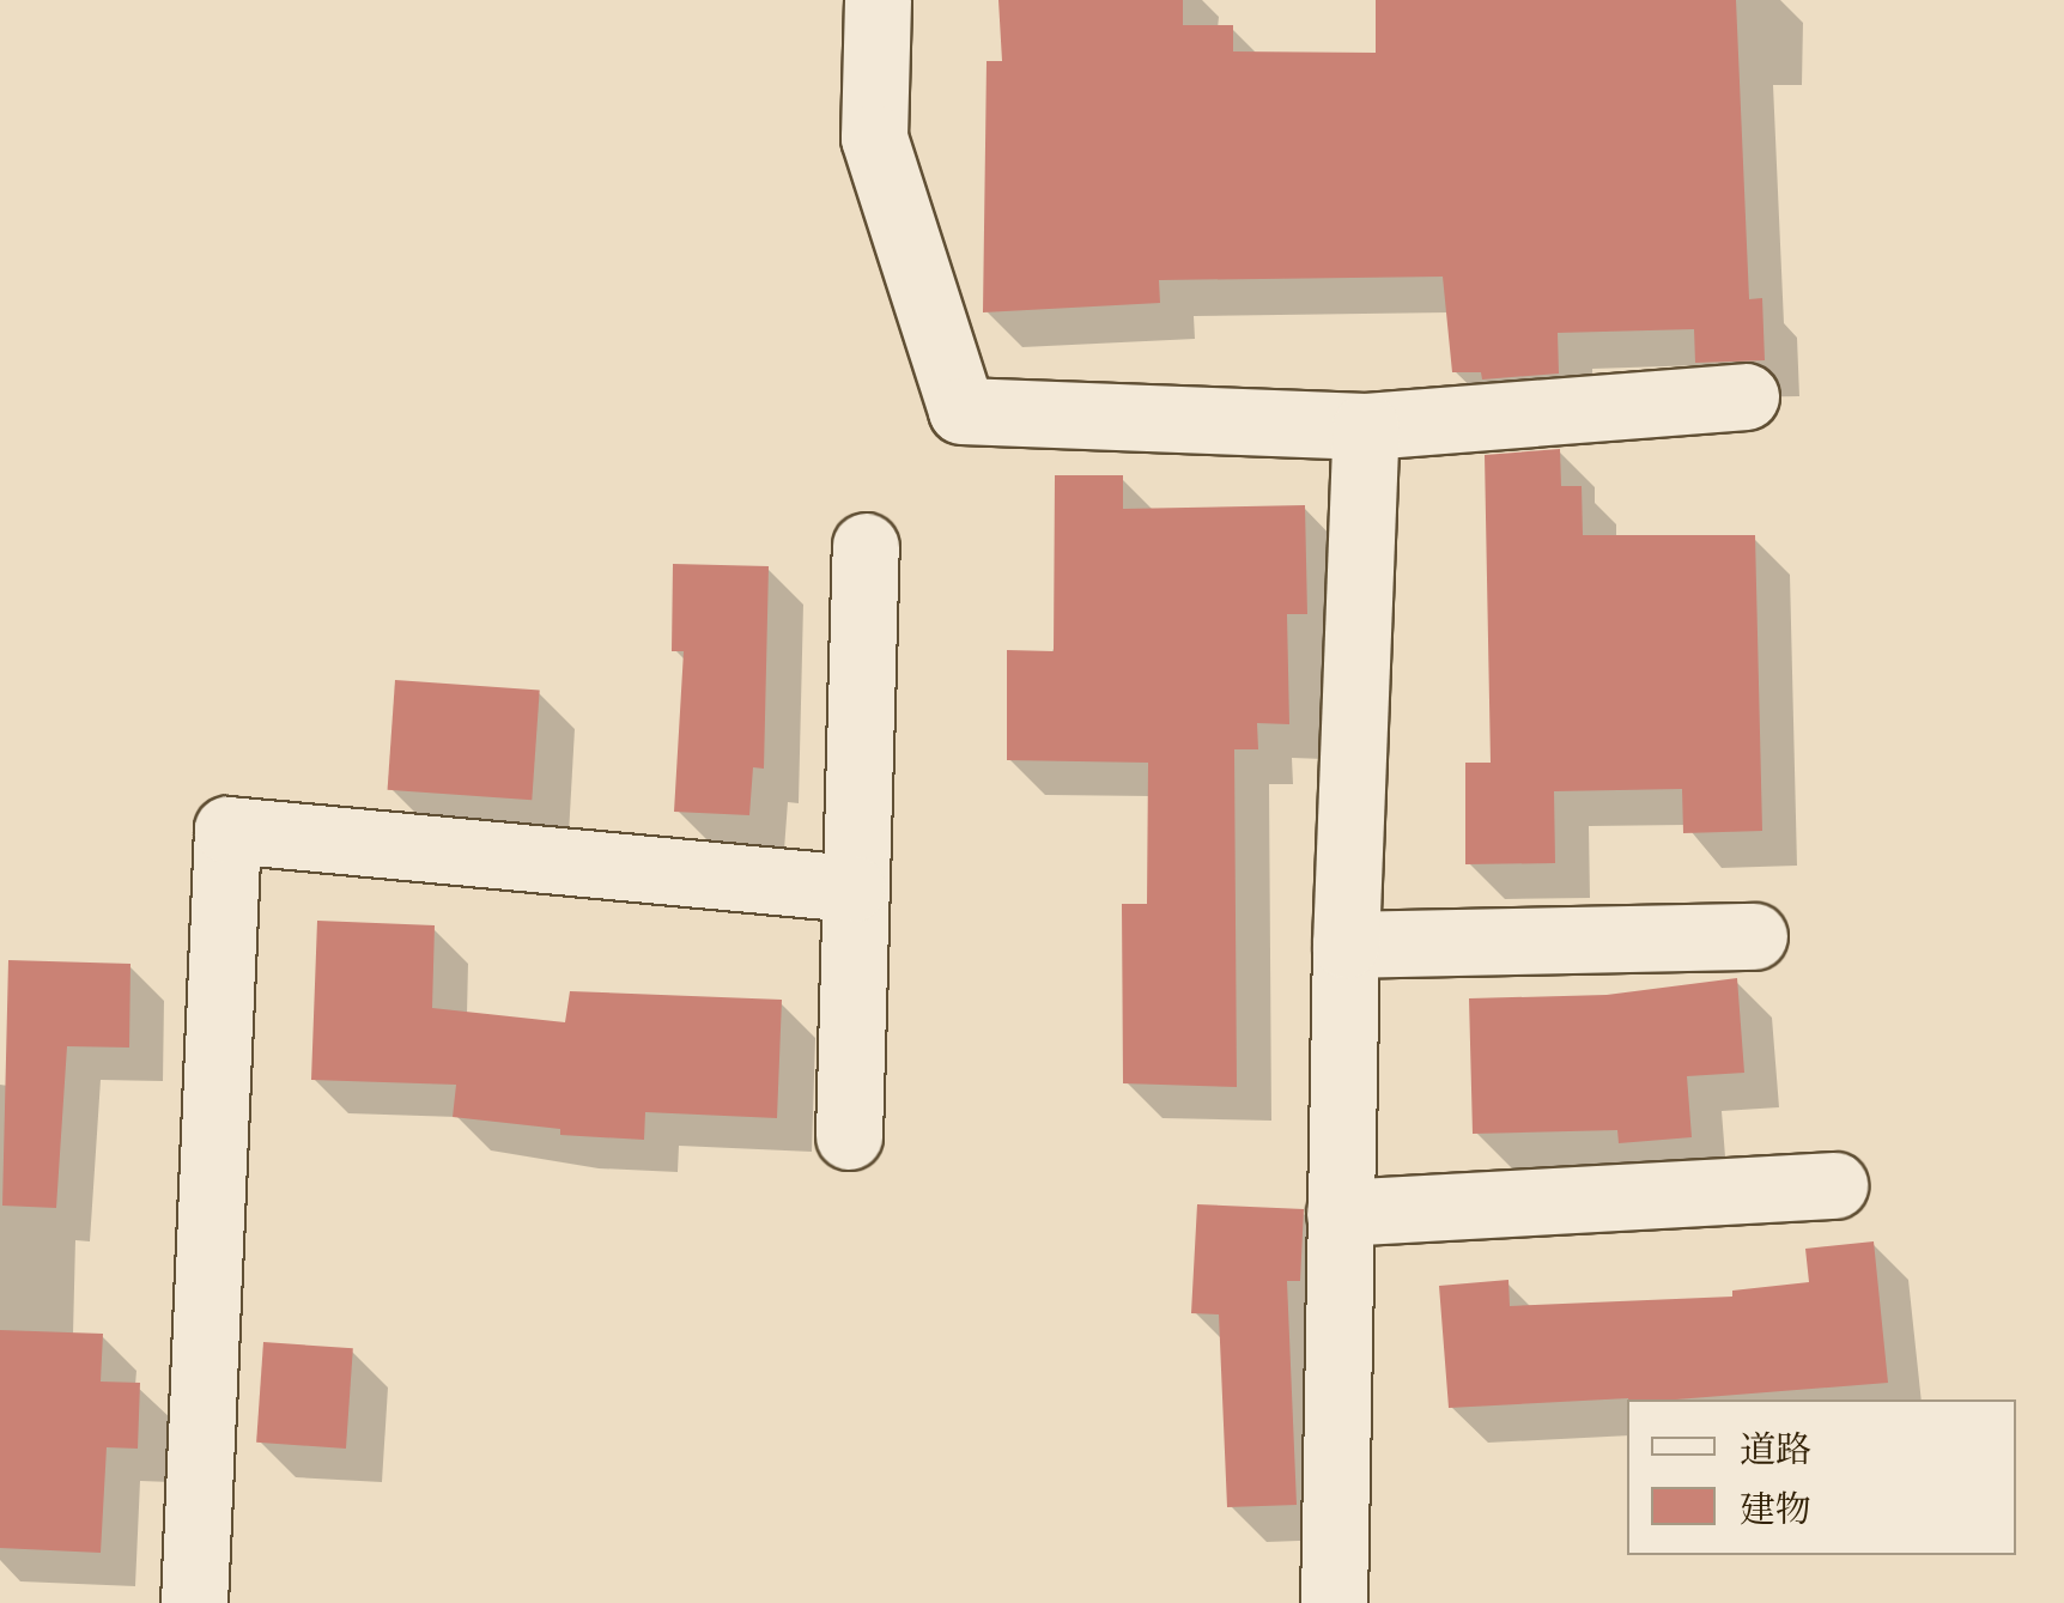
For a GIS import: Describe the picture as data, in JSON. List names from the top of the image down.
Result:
{
  "legend": ["道路", "建物"]
}
